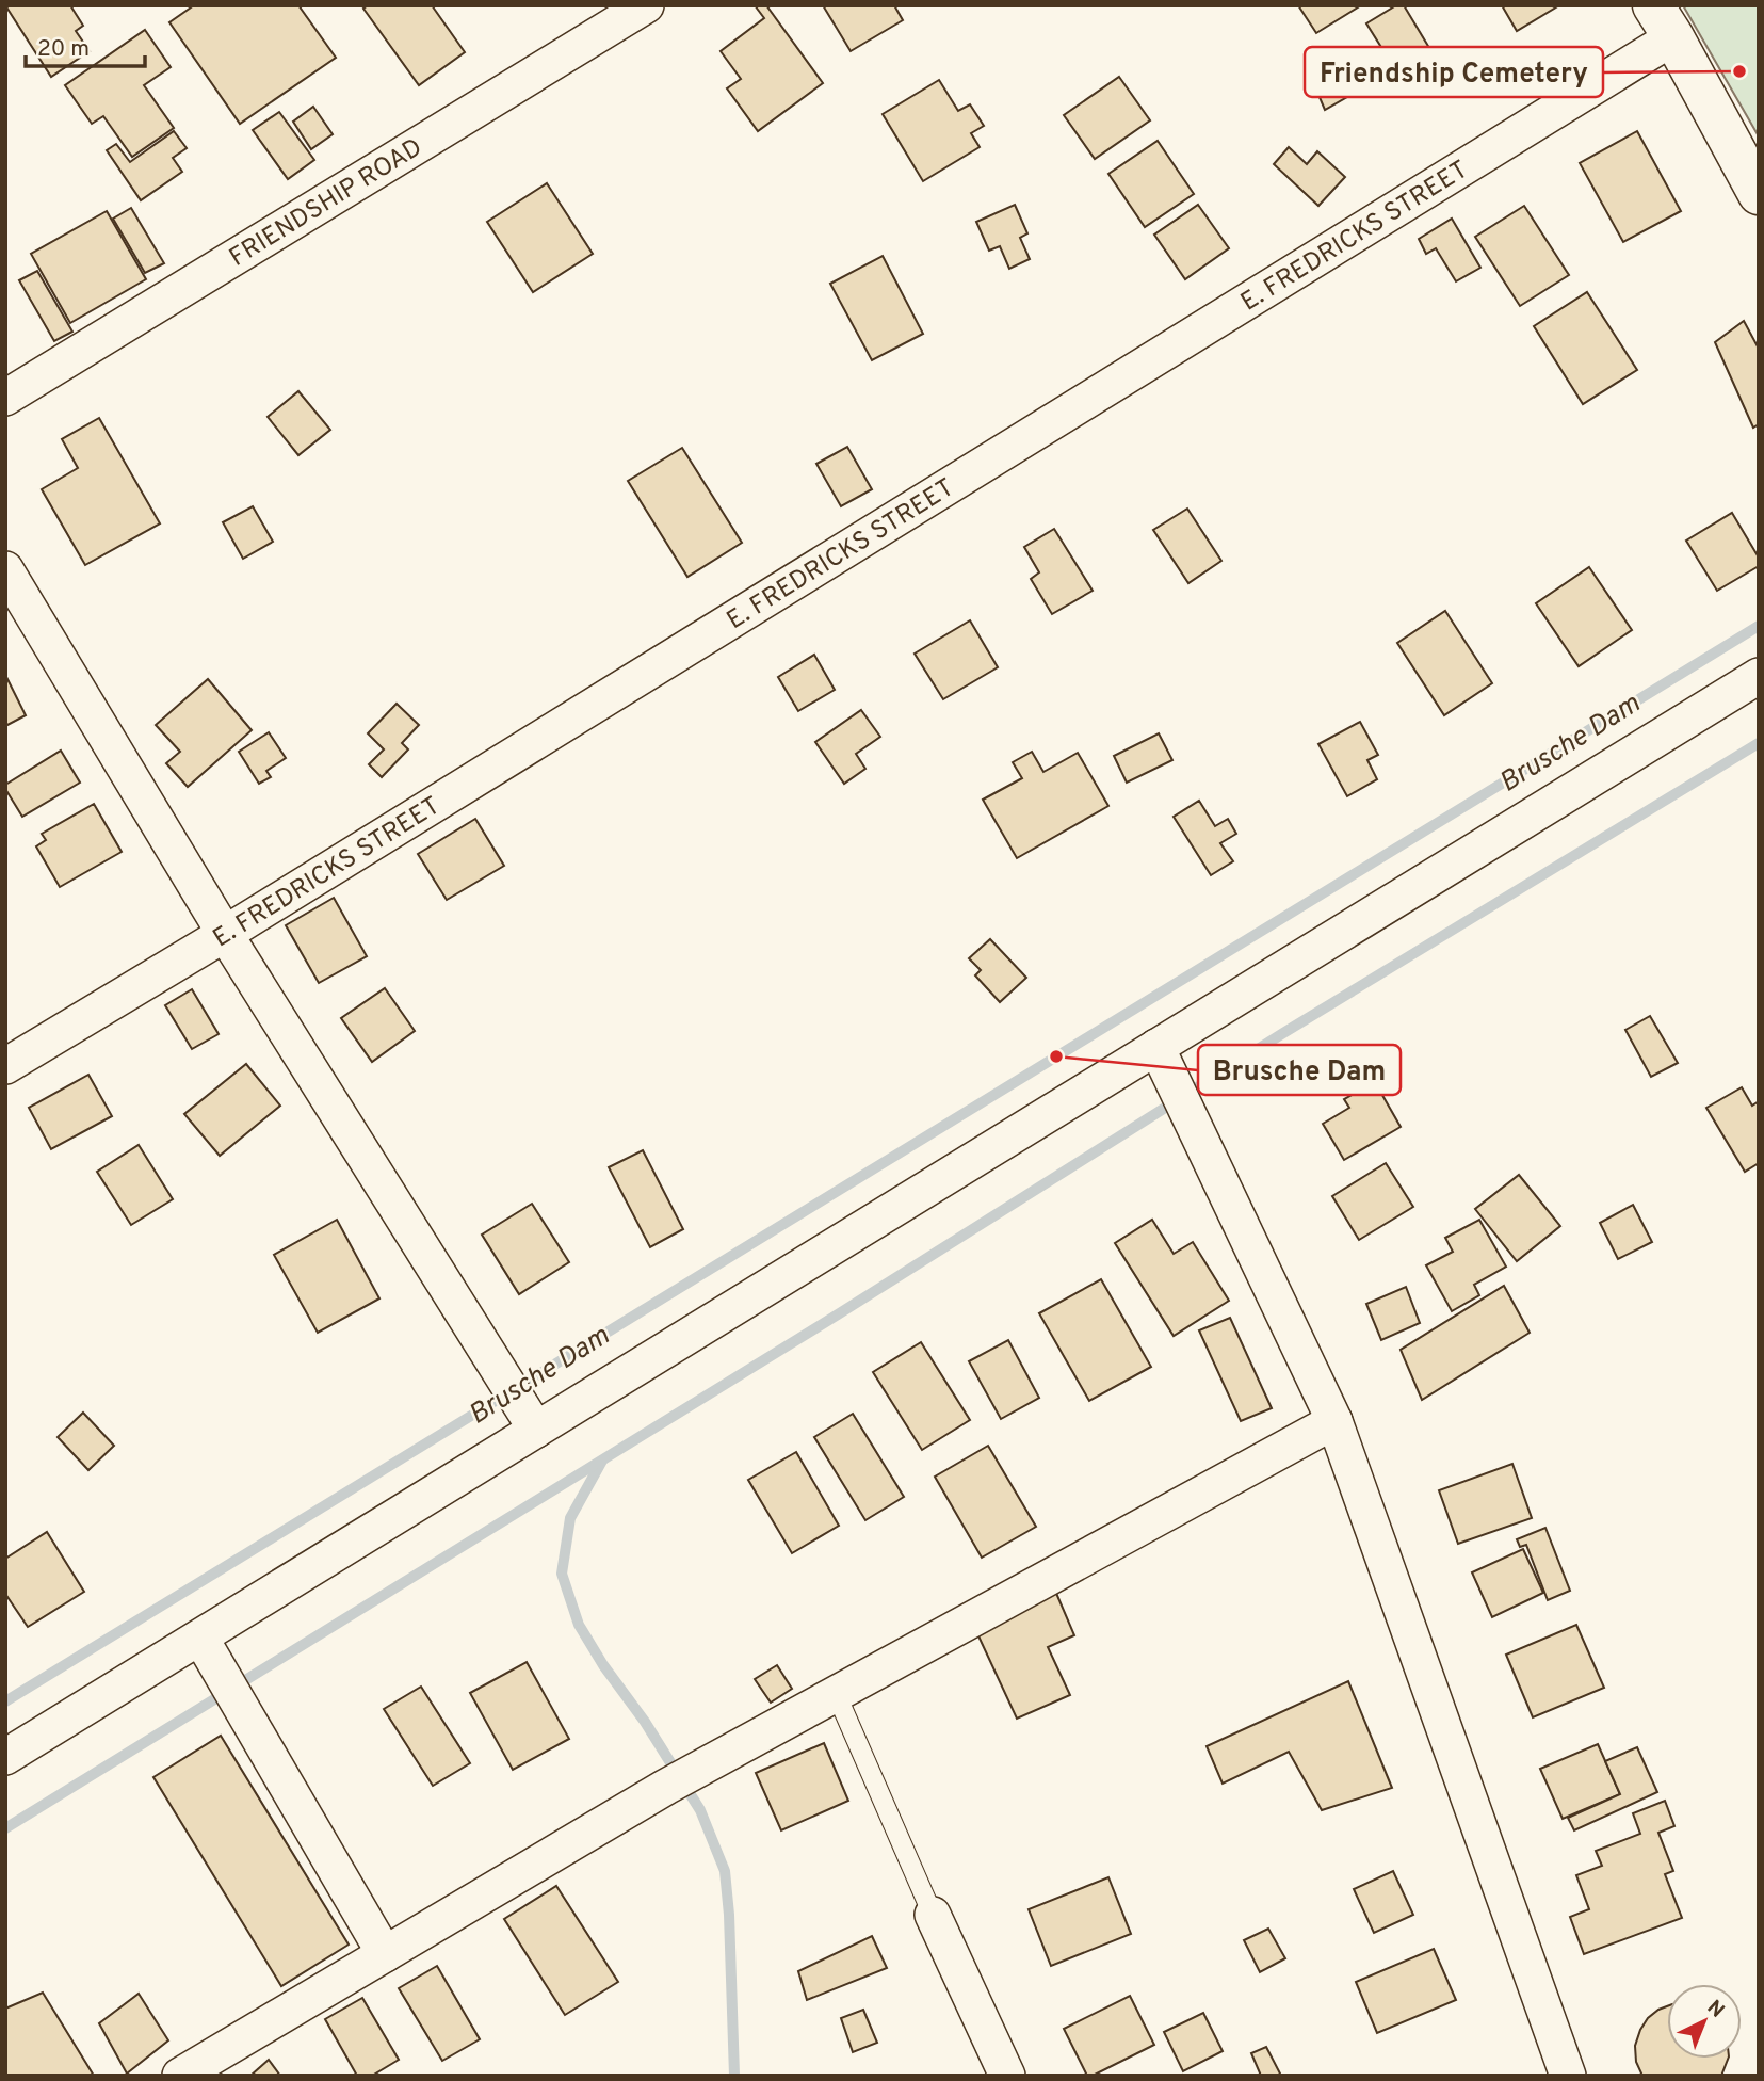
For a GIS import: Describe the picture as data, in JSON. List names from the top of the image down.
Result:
{
  "streets": {
    "street": ["FRIENDSHIP ROAD", "E. FREDRICKS STREET"]
  },
  "water": ["Brusche Dam"],
  "places": ["Friendship Cemetery", "Brusche Dam"],
  "scale_bar": "20 m",
  "north": "top right"
}
